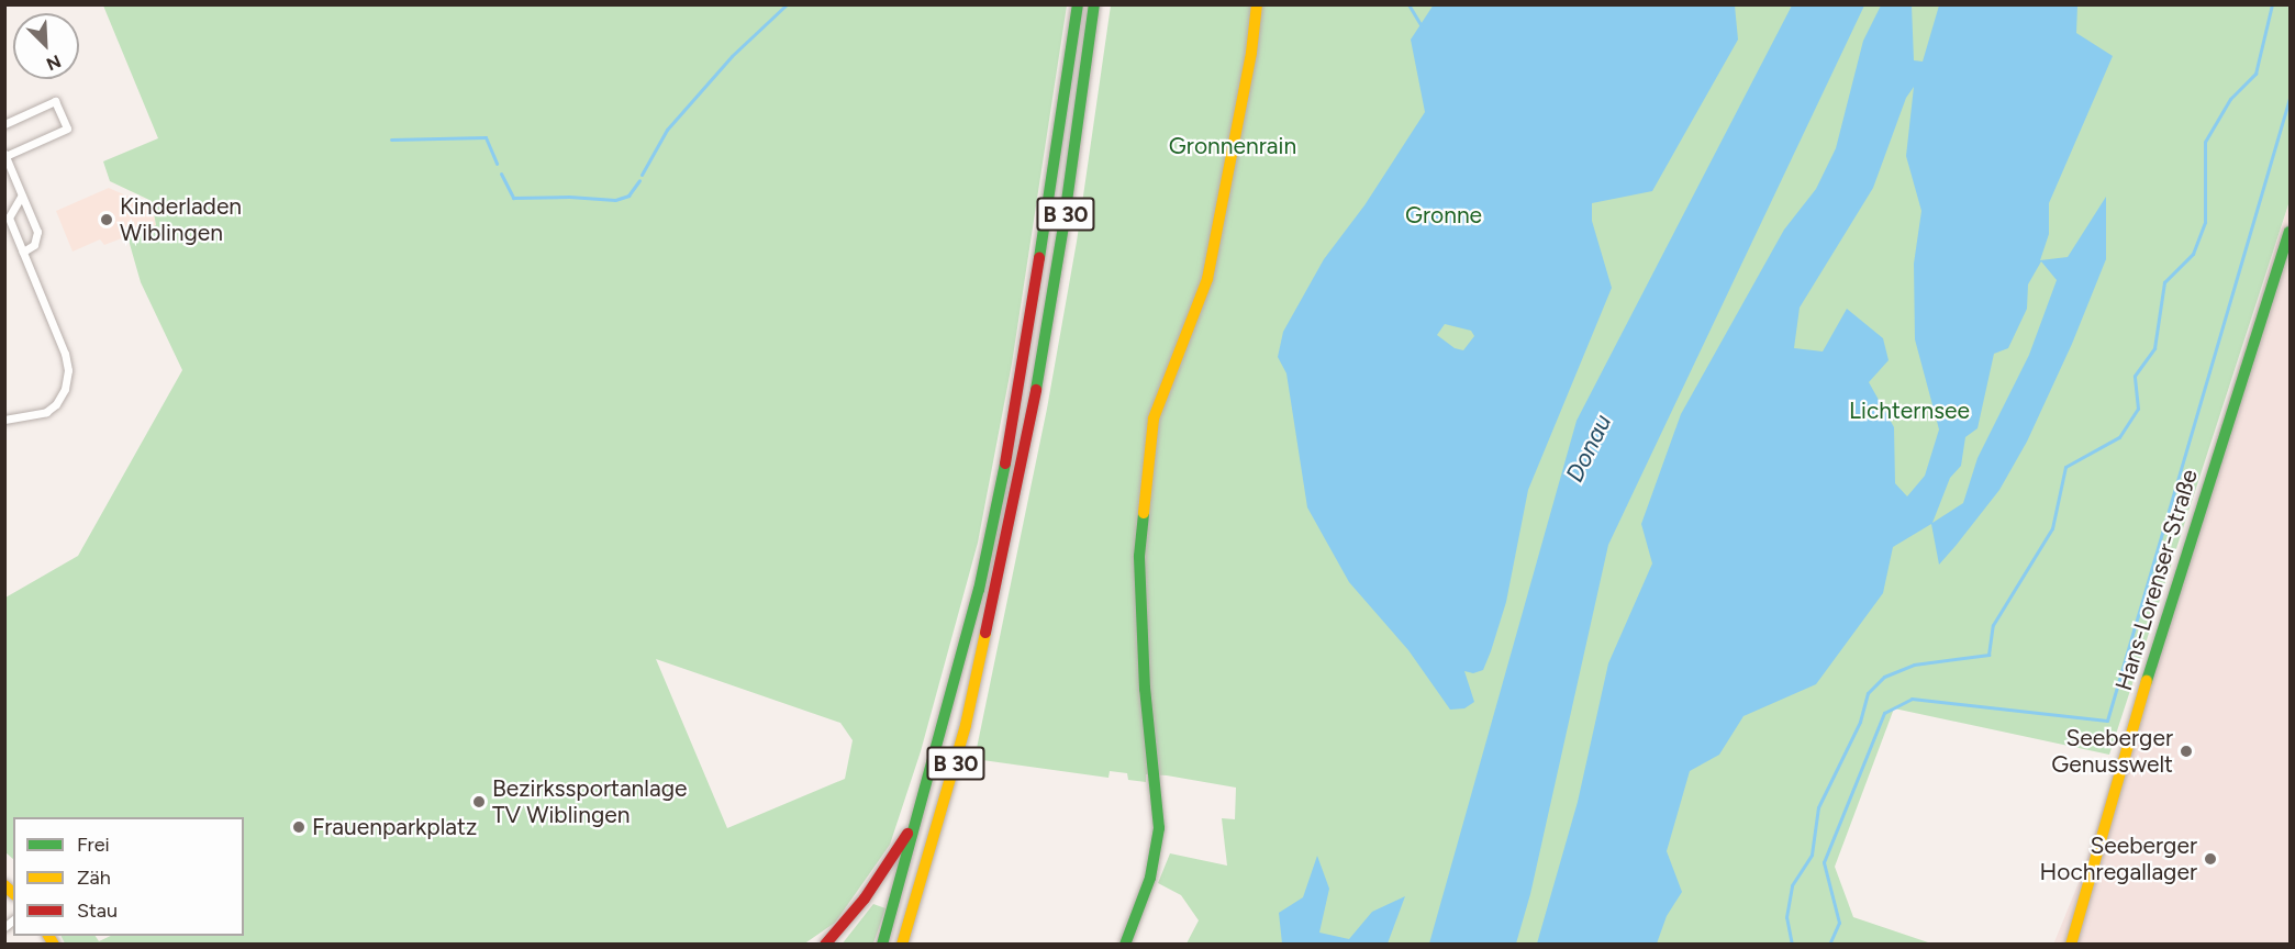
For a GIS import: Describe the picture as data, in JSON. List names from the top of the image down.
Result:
{
  "streets": {
    "main road": ["B 30", "Hans-Lorenser-Straße"]
  },
  "water": ["Donau"],
  "parks": ["Gronnenrain", "Gronne", "Lichternsee"],
  "places": [
    "Kinderladen Wiblingen",
    "Seeberger Genusswelt",
    "Bezirkssportanlage TV Wiblingen",
    "Frauenparkplatz",
    "Seeberger Hochregallager"
  ],
  "legend": ["Frei", "Zäh", "Stau"],
  "north": "bottom right"
}
